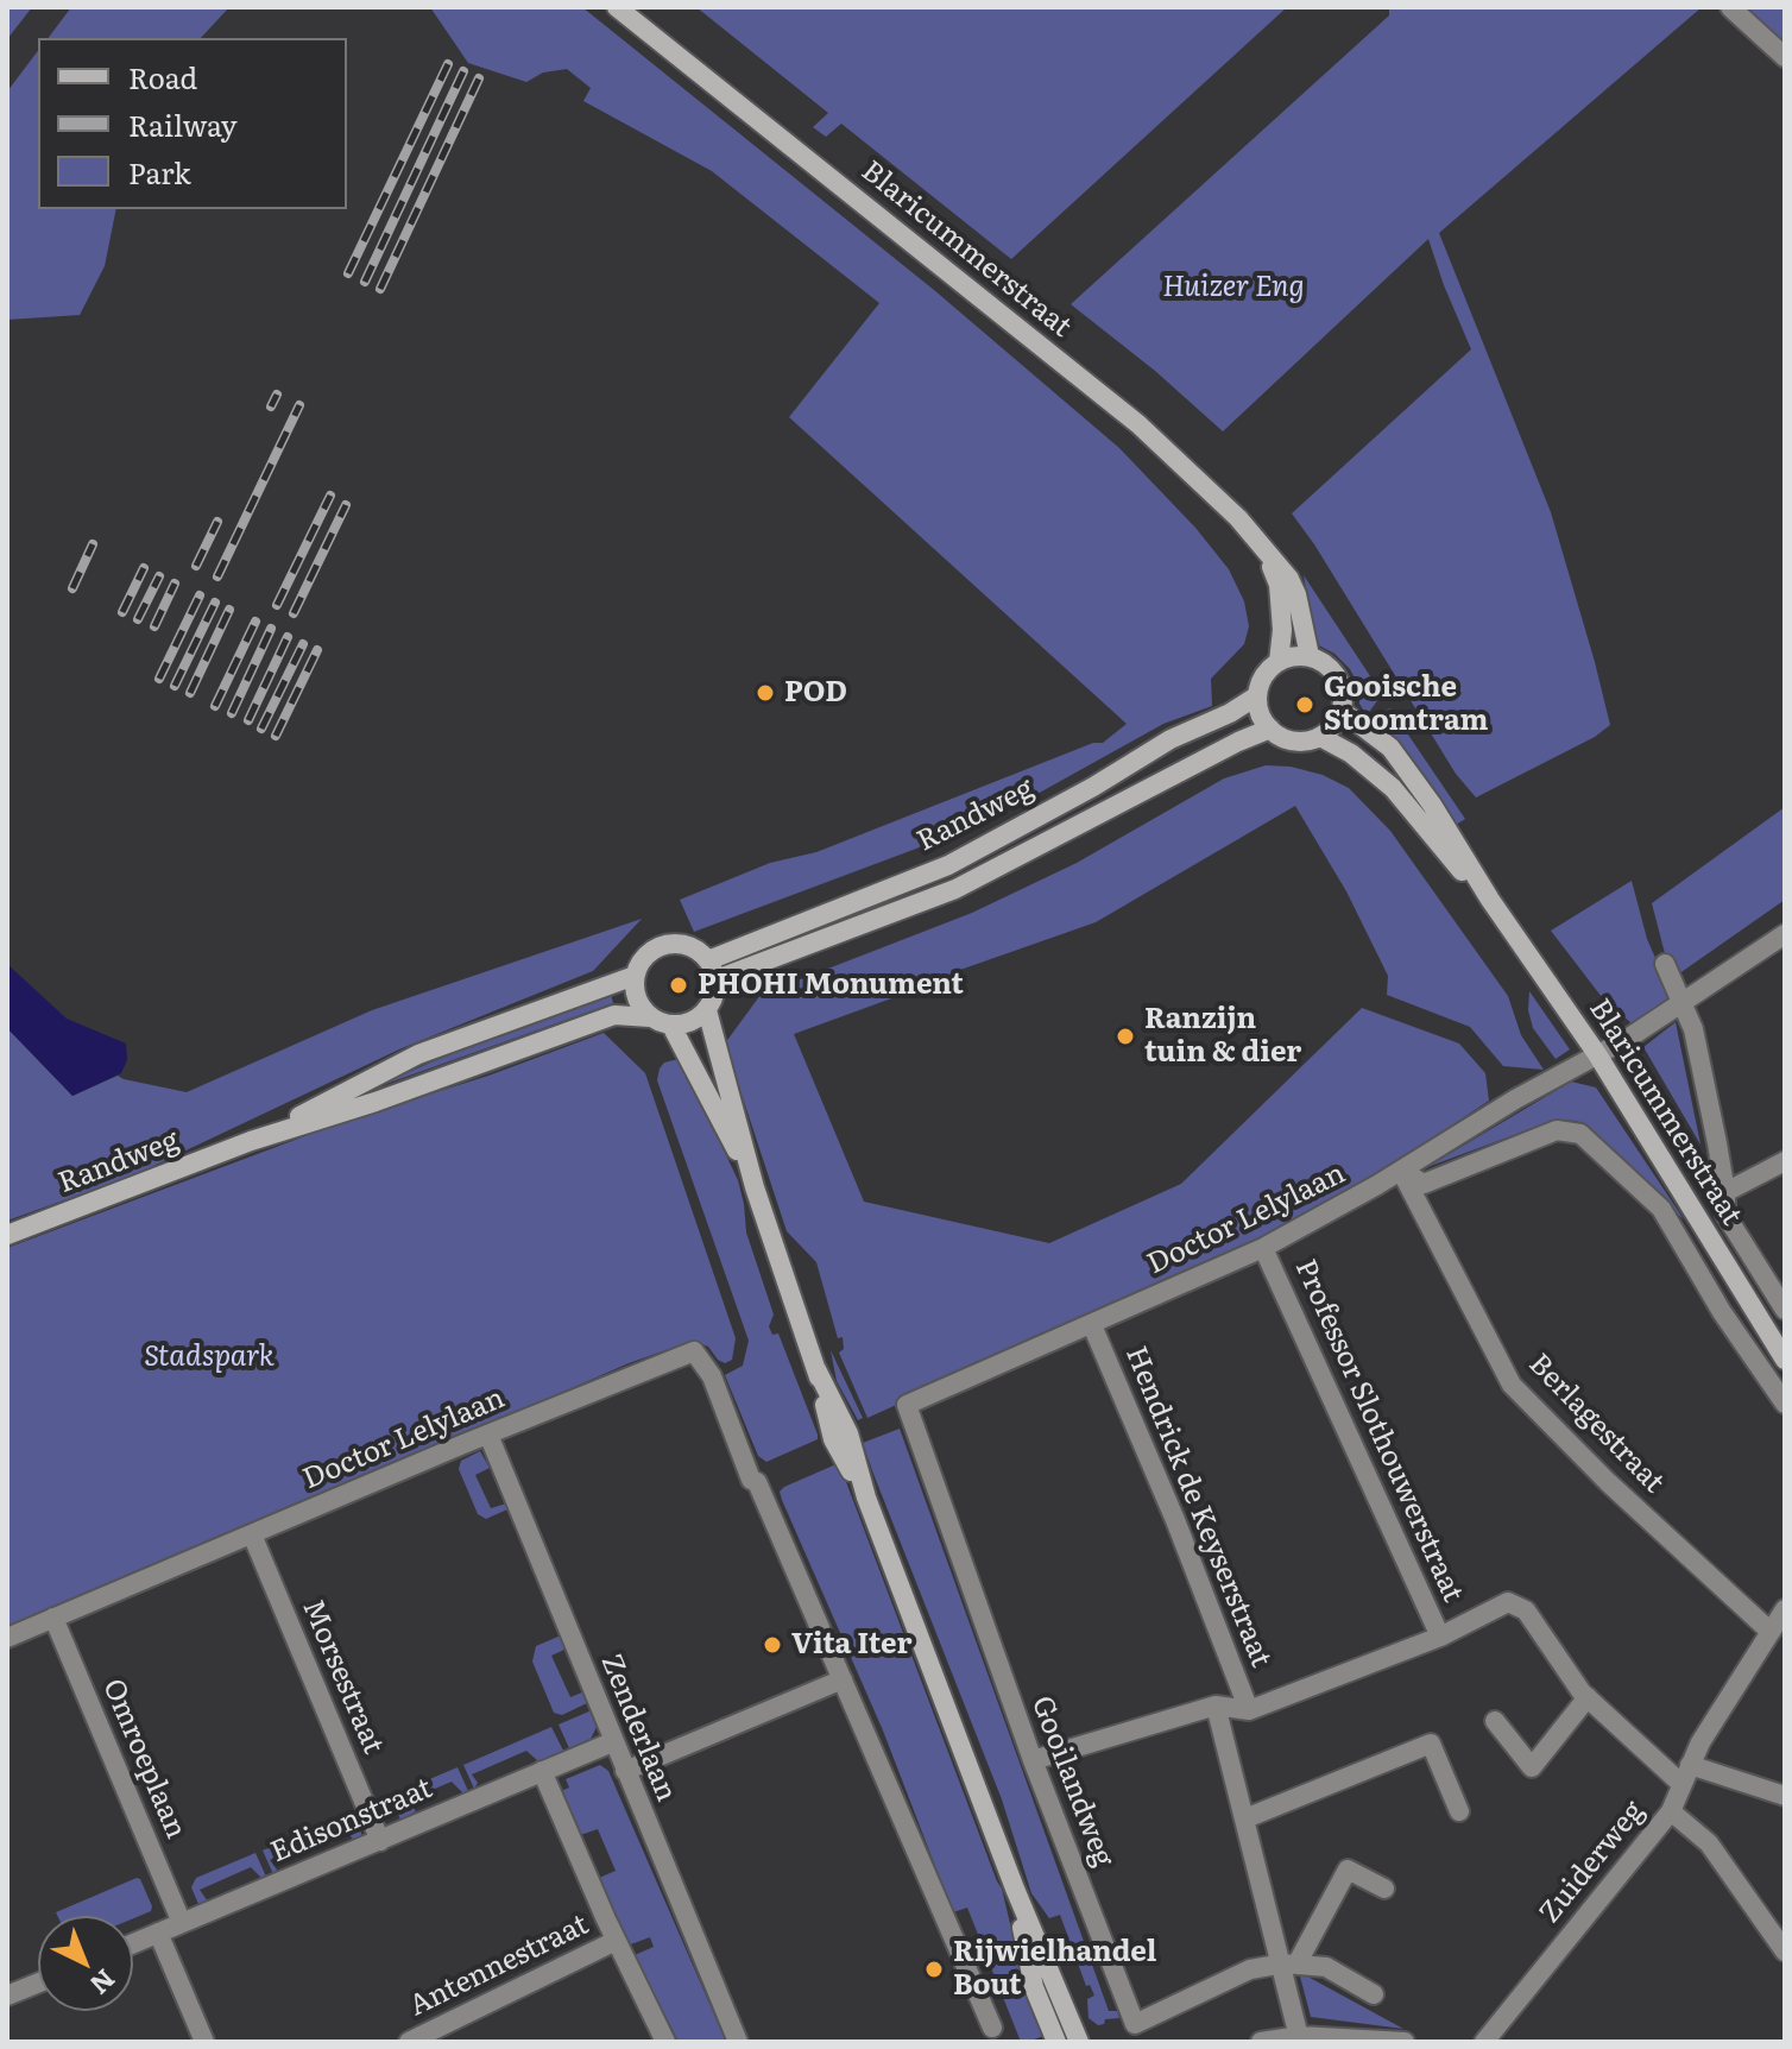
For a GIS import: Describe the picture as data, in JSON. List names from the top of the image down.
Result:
{
  "streets": {
    "main road": ["Blaricummerstraat", "Randweg"],
    "street": [
      "Doctor Lelylaan",
      "Berlagestraat",
      "Professor Slothouwerstraat",
      "Hendrick de Keyserstraat",
      "Morsestraat",
      "Zenderlaan",
      "Omroeplaan",
      "Gooilandweg",
      "Edisonstraat",
      "Zuiderweg",
      "Antennestraat"
    ]
  },
  "crossings": [
    ["Blaricummerstraat", "Randweg"],
    ["Blaricummerstraat", "Doctor Lelylaan"],
    ["Blaricummerstraat", "Berlagestraat"],
    ["Doctor Lelylaan", "Berlagestraat"],
    ["Doctor Lelylaan", "Professor Slothouwerstraat"],
    ["Doctor Lelylaan", "Hendrick de Keyserstraat"],
    ["Doctor Lelylaan", "Morsestraat"],
    ["Doctor Lelylaan", "Zenderlaan"],
    ["Doctor Lelylaan", "Omroeplaan"],
    ["Doctor Lelylaan", "Gooilandweg"],
    ["Berlagestraat", "Zuiderweg"],
    ["Morsestraat", "Edisonstraat"],
    ["Zenderlaan", "Edisonstraat"],
    ["Omroeplaan", "Edisonstraat"]
  ],
  "parks": ["Huizer Eng", "Stadspark"],
  "places": [
    "POD",
    "Gooische Stoomtram",
    "PHOHI Monument",
    "Ranzijn tuin & dier",
    "Vita Iter",
    "Rijwielhandel Bout"
  ],
  "legend": ["Road", "Railway", "Park"],
  "north": "bottom right"
}
